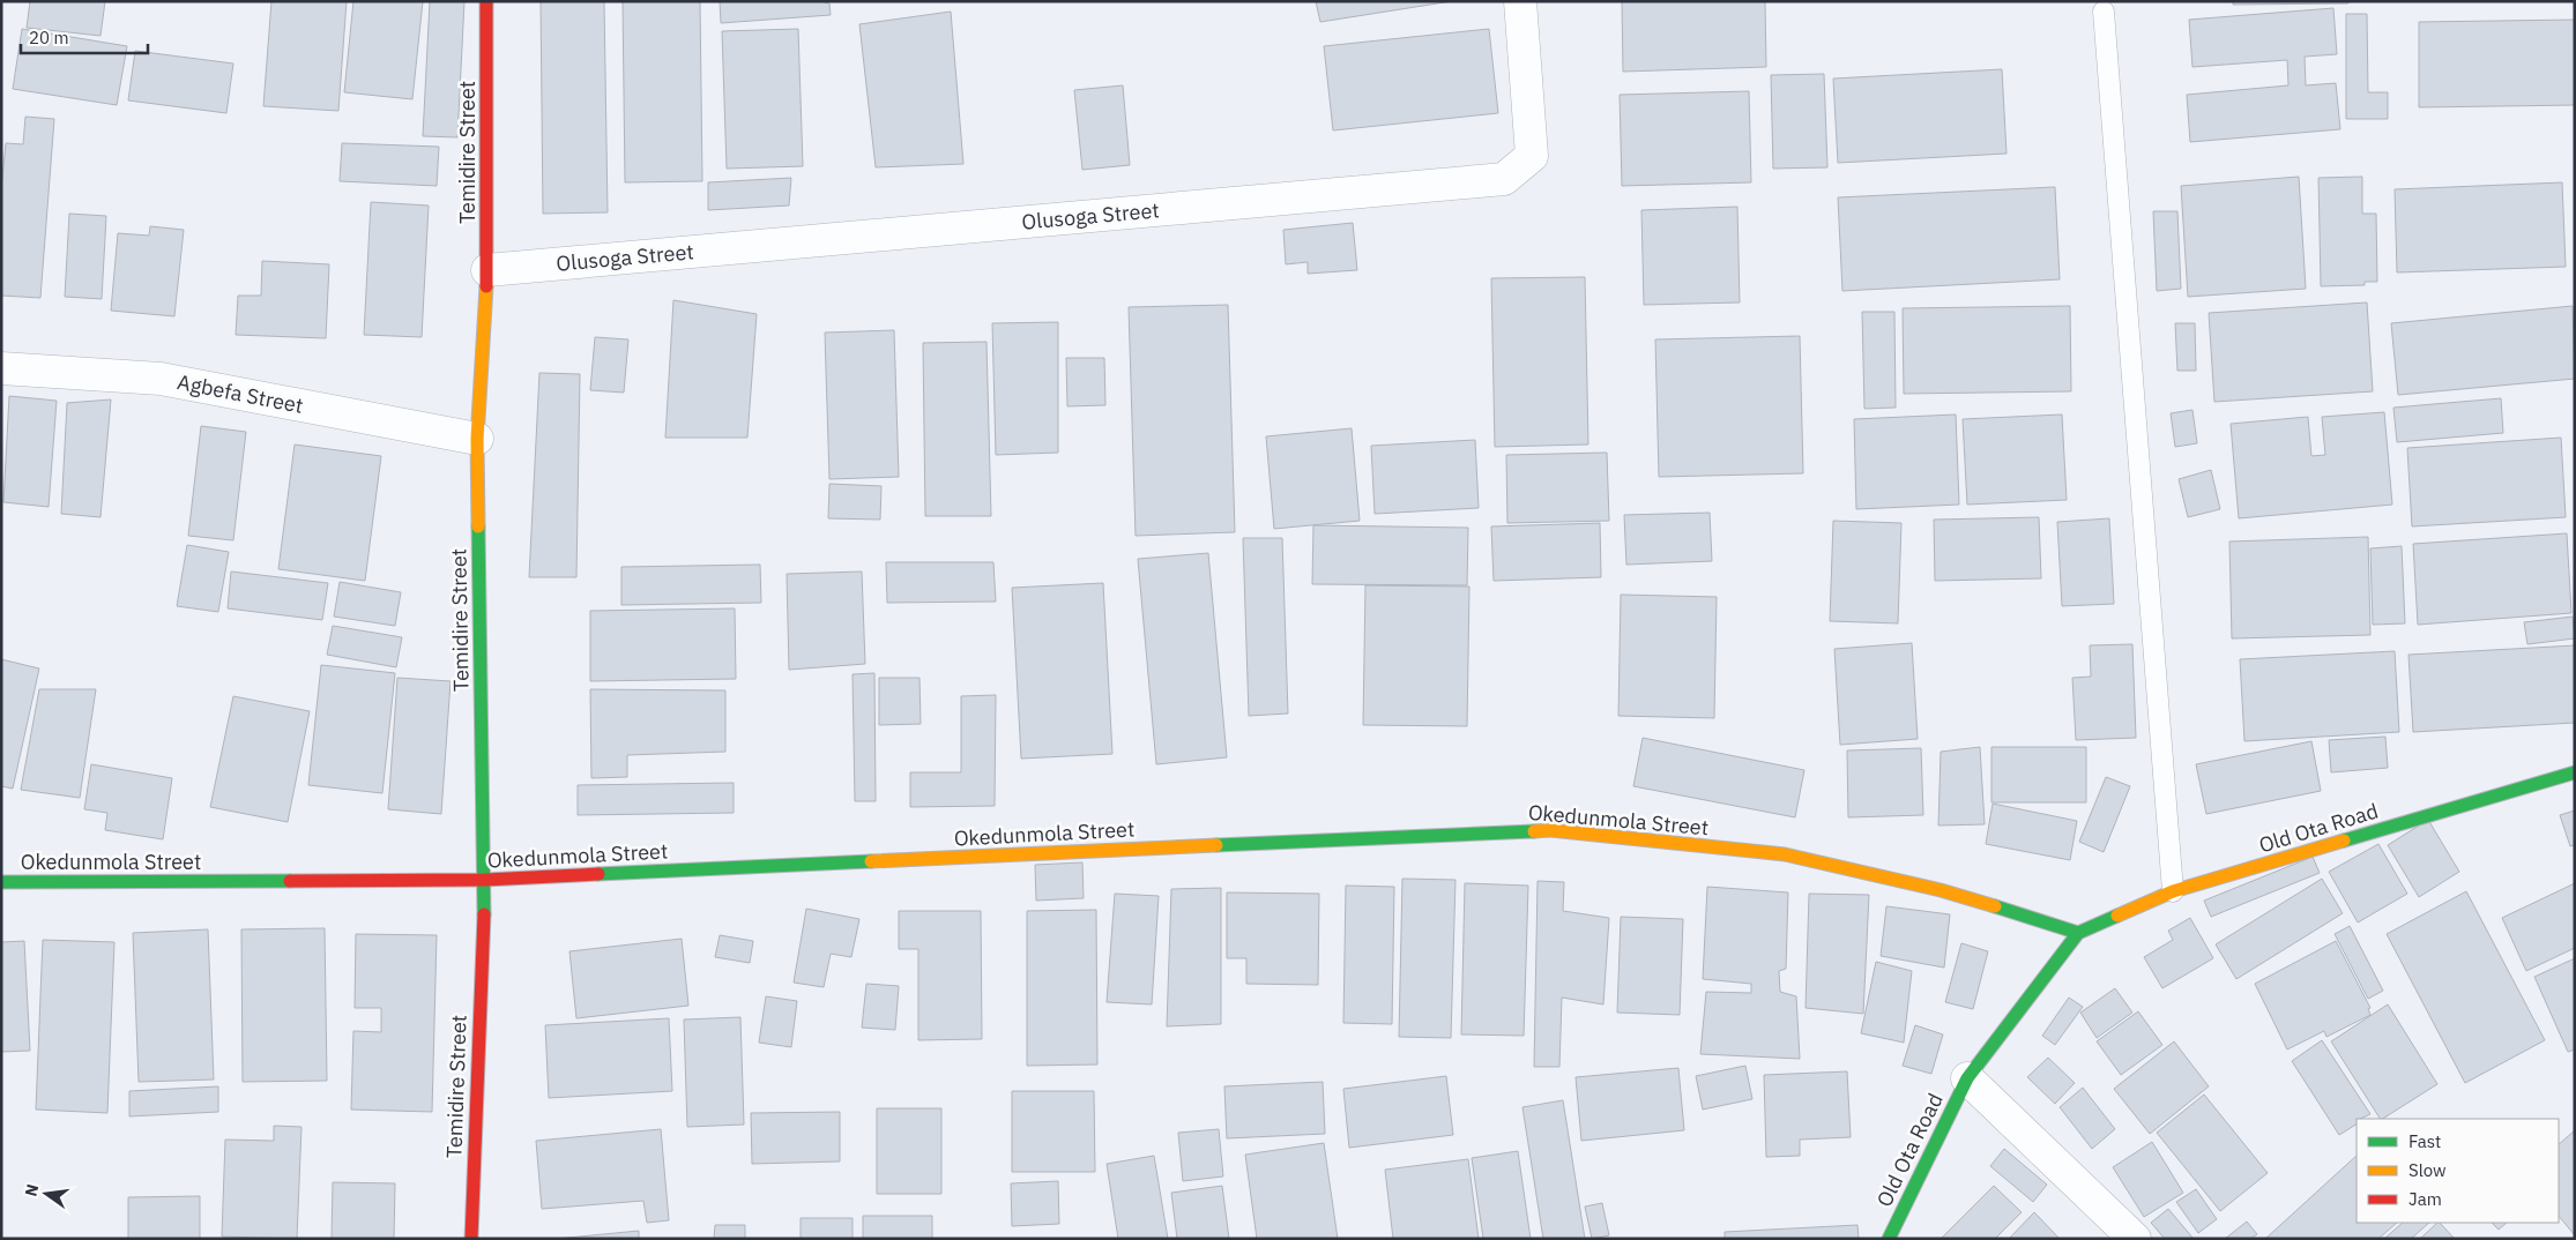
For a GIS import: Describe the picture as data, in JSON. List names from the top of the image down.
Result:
{
  "streets": {
    "street": [
      "Temidire Street",
      "Olusoga Street",
      "Agbefa Street",
      "Okedunmola Street",
      "Old Ota Road"
    ]
  },
  "crossings": [
    ["Temidire Street", "Olusoga Street"],
    ["Temidire Street", "Agbefa Street"],
    ["Temidire Street", "Okedunmola Street"],
    ["Okedunmola Street", "Old Ota Road"]
  ],
  "legend": ["Fast", "Slow", "Jam"],
  "scale_bar": "20 m",
  "north": "left"
}
